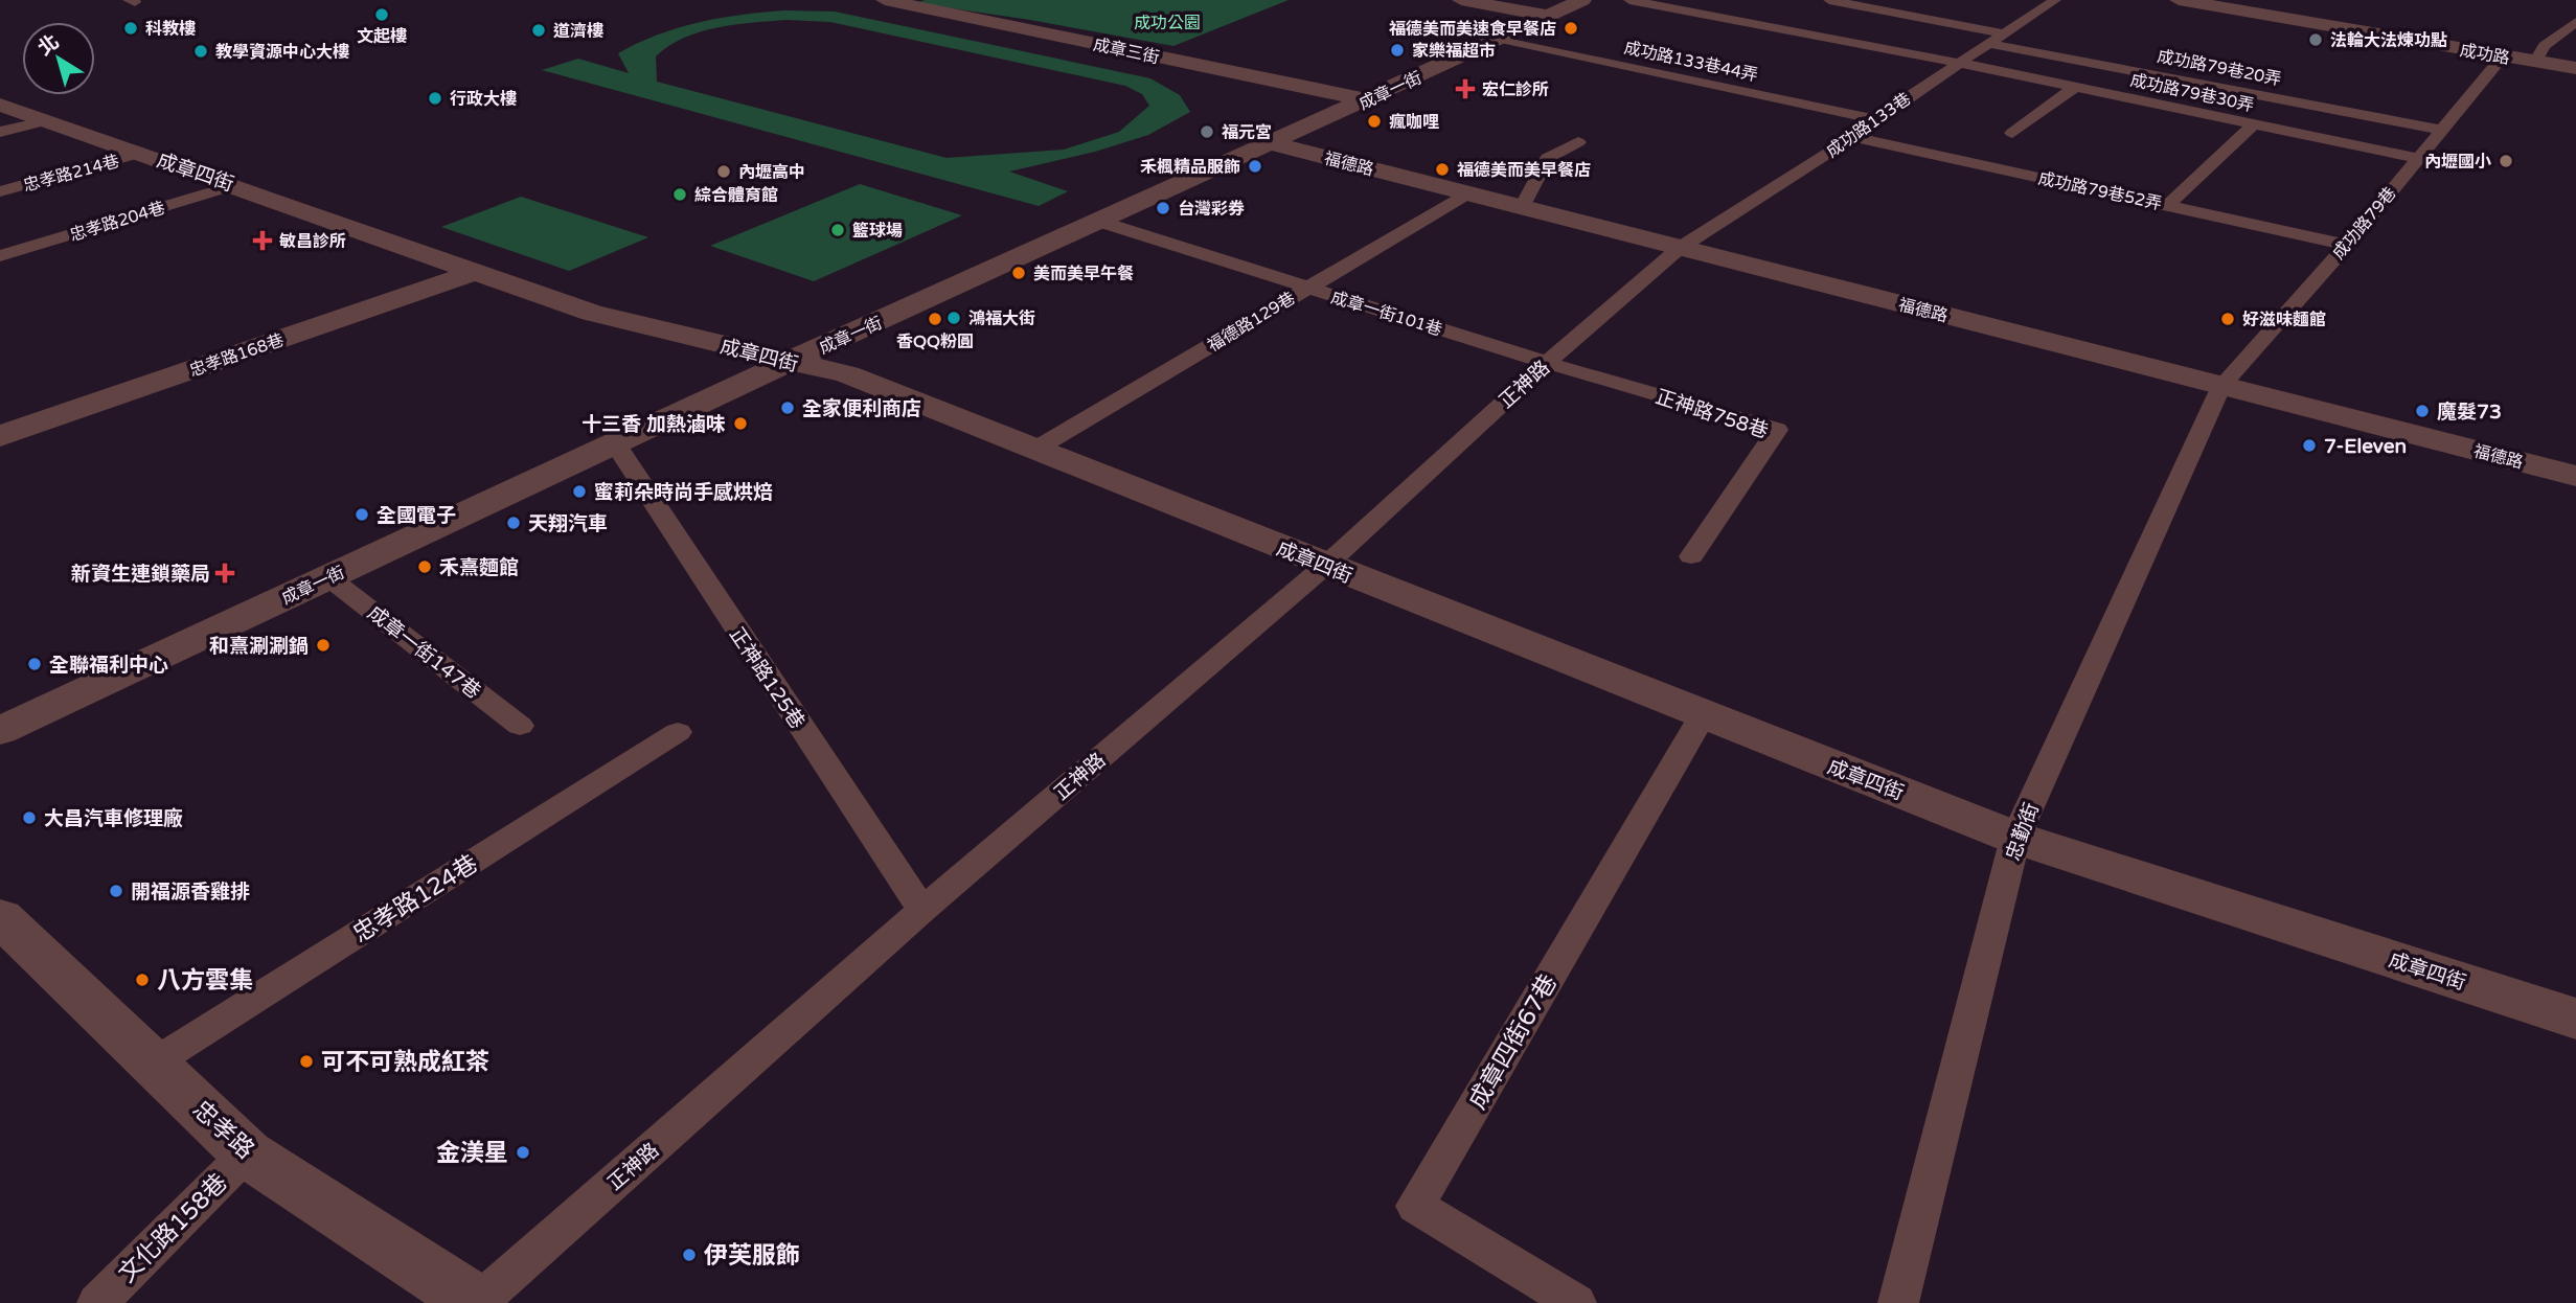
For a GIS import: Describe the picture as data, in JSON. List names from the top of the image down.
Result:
{
  "streets": {
    "street": [
      "成章三街",
      "成功路",
      "成章一街",
      "福德路",
      "成章四街",
      "忠孝路168巷",
      "忠孝路"
    ],
    "lane": [
      "成功路133巷44弄",
      "成功路79巷20弄",
      "成功路79巷30弄",
      "成功路133巷",
      "忠孝路214巷",
      "成功路79巷52弄",
      "忠孝路204巷",
      "成功路79巷",
      "成章一街101巷",
      "福德路129巷",
      "正神路",
      "正神路758巷",
      "成章一街147巷",
      "正神路125巷",
      "忠勤街",
      "忠孝路124巷",
      "成章四街67巷",
      "文化路158巷"
    ]
  },
  "crossings": [
    ["成章三街", "成章一街"],
    ["成功路", "成功路79巷"],
    ["成功路133巷44弄", "成章一街"],
    ["成功路133巷44弄", "成功路133巷"],
    ["成功路79巷20弄", "成功路133巷"],
    ["成功路79巷20弄", "成功路79巷"],
    ["成章一街", "福德路"],
    ["成章一街", "成章四街"],
    ["成章一街", "成章一街101巷"],
    ["成章一街", "成章一街147巷"],
    ["成章一街", "正神路125巷"],
    ["成功路79巷30弄", "成功路133巷"],
    ["成功路79巷30弄", "成功路79巷"],
    ["成功路133巷", "福德路"],
    ["成功路133巷", "成功路79巷52弄"],
    ["成功路133巷", "正神路"],
    ["福德路", "成功路79巷"],
    ["福德路", "福德路129巷"],
    ["福德路", "正神路"],
    ["福德路", "忠勤街"],
    ["成章四街", "忠孝路214巷"],
    ["成章四街", "忠孝路204巷"],
    ["成章四街", "福德路129巷"],
    ["成章四街", "忠孝路168巷"],
    ["成章四街", "正神路"],
    ["成章四街", "忠勤街"],
    ["成章四街", "成章四街67巷"],
    ["成功路79巷52弄", "成功路79巷"],
    ["成功路79巷", "忠勤街"],
    ["成章一街101巷", "福德路129巷"],
    ["成章一街101巷", "正神路"],
    ["成章一街101巷", "正神路758巷"],
    ["正神路", "正神路758巷"],
    ["正神路", "正神路125巷"],
    ["正神路", "忠孝路"],
    ["忠孝路124巷", "忠孝路"],
    ["忠孝路", "文化路158巷"]
  ],
  "parks": ["成功公園"],
  "places": {
    "other": [
      "文起樓",
      "科教樓",
      "福德美而美速食早餐店",
      "道濟樓",
      "法輪大法煉功點",
      "家樂福超市",
      "教學資源中心大樓",
      "行政大樓",
      "瘋咖哩",
      "福元宮",
      "內壢國小",
      "禾楓精品服飾",
      "福德美而美早餐店",
      "內壢高中",
      "綜合體育館",
      "台灣彩券",
      "籃球場",
      "美而美早午餐",
      "鴻福大街",
      "香QQ粉圓",
      "好滋味麵館",
      "全家便利商店",
      "魔髮73",
      "十三香 加熱滷味",
      "7-Eleven",
      "蜜莉朵時尚手感烘焙",
      "全國電子",
      "天翔汽車",
      "禾熹麵館",
      "和熹涮涮鍋",
      "全聯福利中心",
      "大昌汽車修理廠",
      "開福源香雞排",
      "八方雲集",
      "可不可熟成紅茶",
      "金渼星",
      "伊芙服飾"
    ],
    "health": ["宏仁診所", "敏昌診所", "新資生連鎖藥局"]
  },
  "north": "top left"
}
